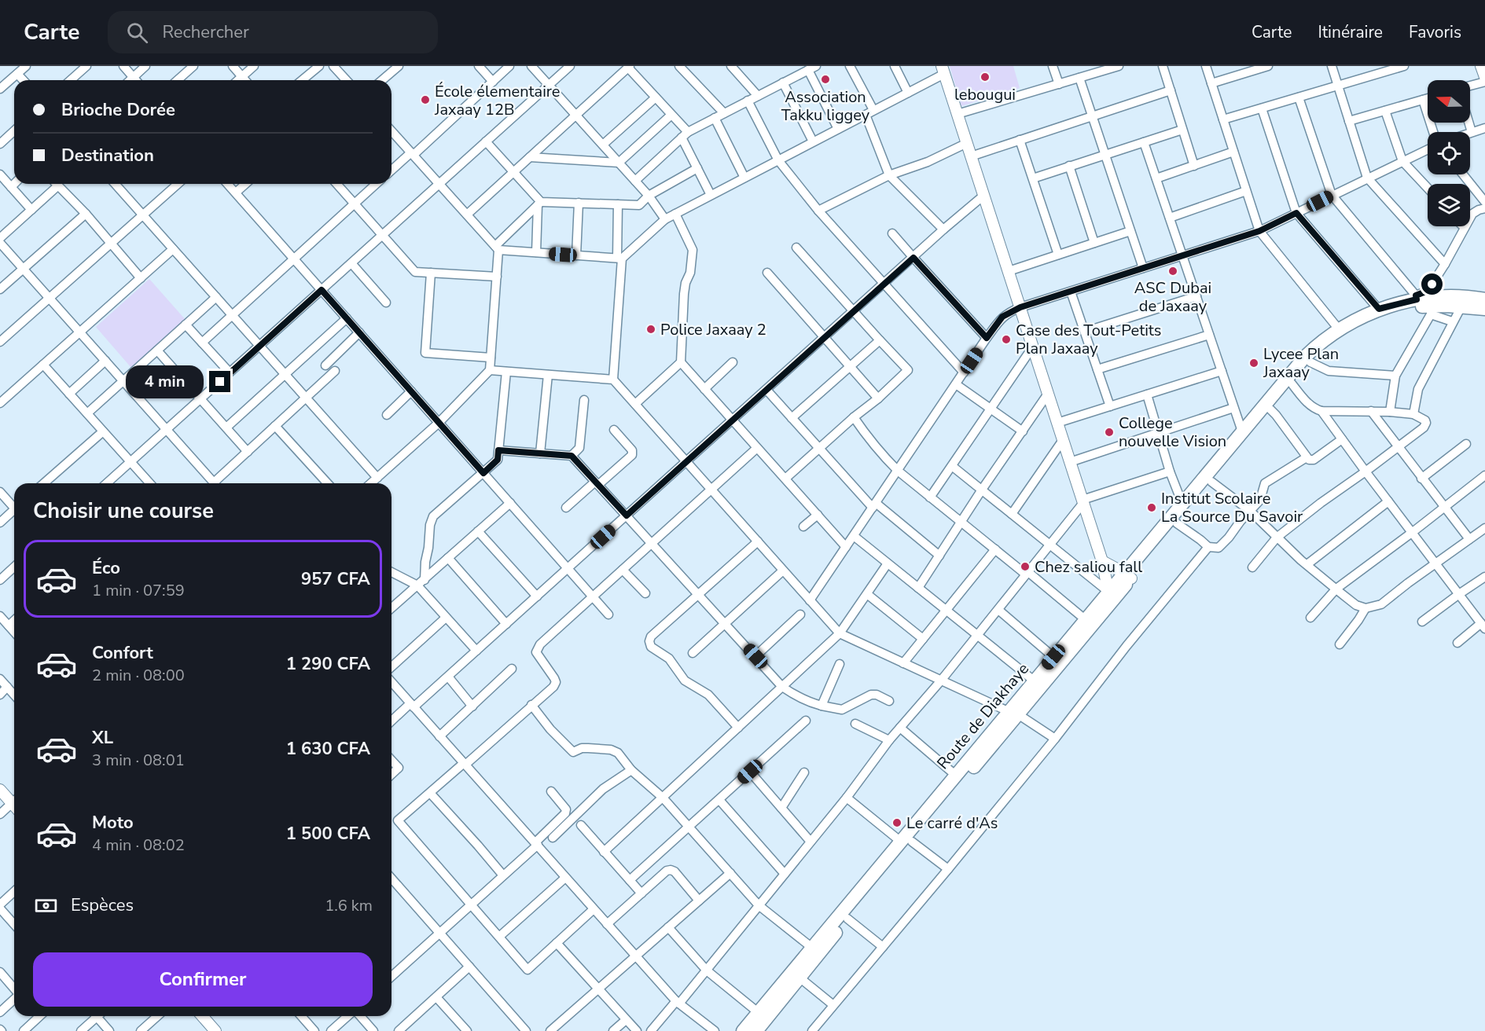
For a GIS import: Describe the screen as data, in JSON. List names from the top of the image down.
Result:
{
  "streets": {
    "main road": ["Route de Diakhaye"]
  },
  "places": [
    "lebougui",
    "Association Takku liggey",
    "École élementaire Jaxaay 12B",
    "ASC Dubai de Jaxaay",
    "Police Jaxaay 2",
    "Case des Tout-Petits Plan Jaxaay",
    "Lycee Plan Jaxaay",
    "College nouvelle Vision",
    "Institut Scolaire La Source Du Savoir",
    "Chez saliou fall",
    "Le carré d'As"
  ],
  "north": "left",
  "page": {
    "header": "Carte",
    "search": "Rechercher",
    "nav": ["Carte", "Itinéraire", "Favoris"],
    "banner": ["Brioche Dorée", "Destination"],
    "bubble": "4 min",
    "heading": "Choisir une course",
    "list": [
      {
        "name": "Éco",
        "note": "1 min · 07:59",
        "value": "957 CFA"
      },
      {
        "name": "Confort",
        "note": "2 min · 08:00",
        "value": "1 290 CFA"
      },
      {
        "name": "XL",
        "note": "3 min · 08:01",
        "value": "1 630 CFA"
      },
      {
        "name": "Moto",
        "note": "4 min · 08:02",
        "value": "1 500 CFA"
      }
    ],
    "pay": ["Espèces", "1.6 km"],
    "buttons": "Confirmer"
  }
}
